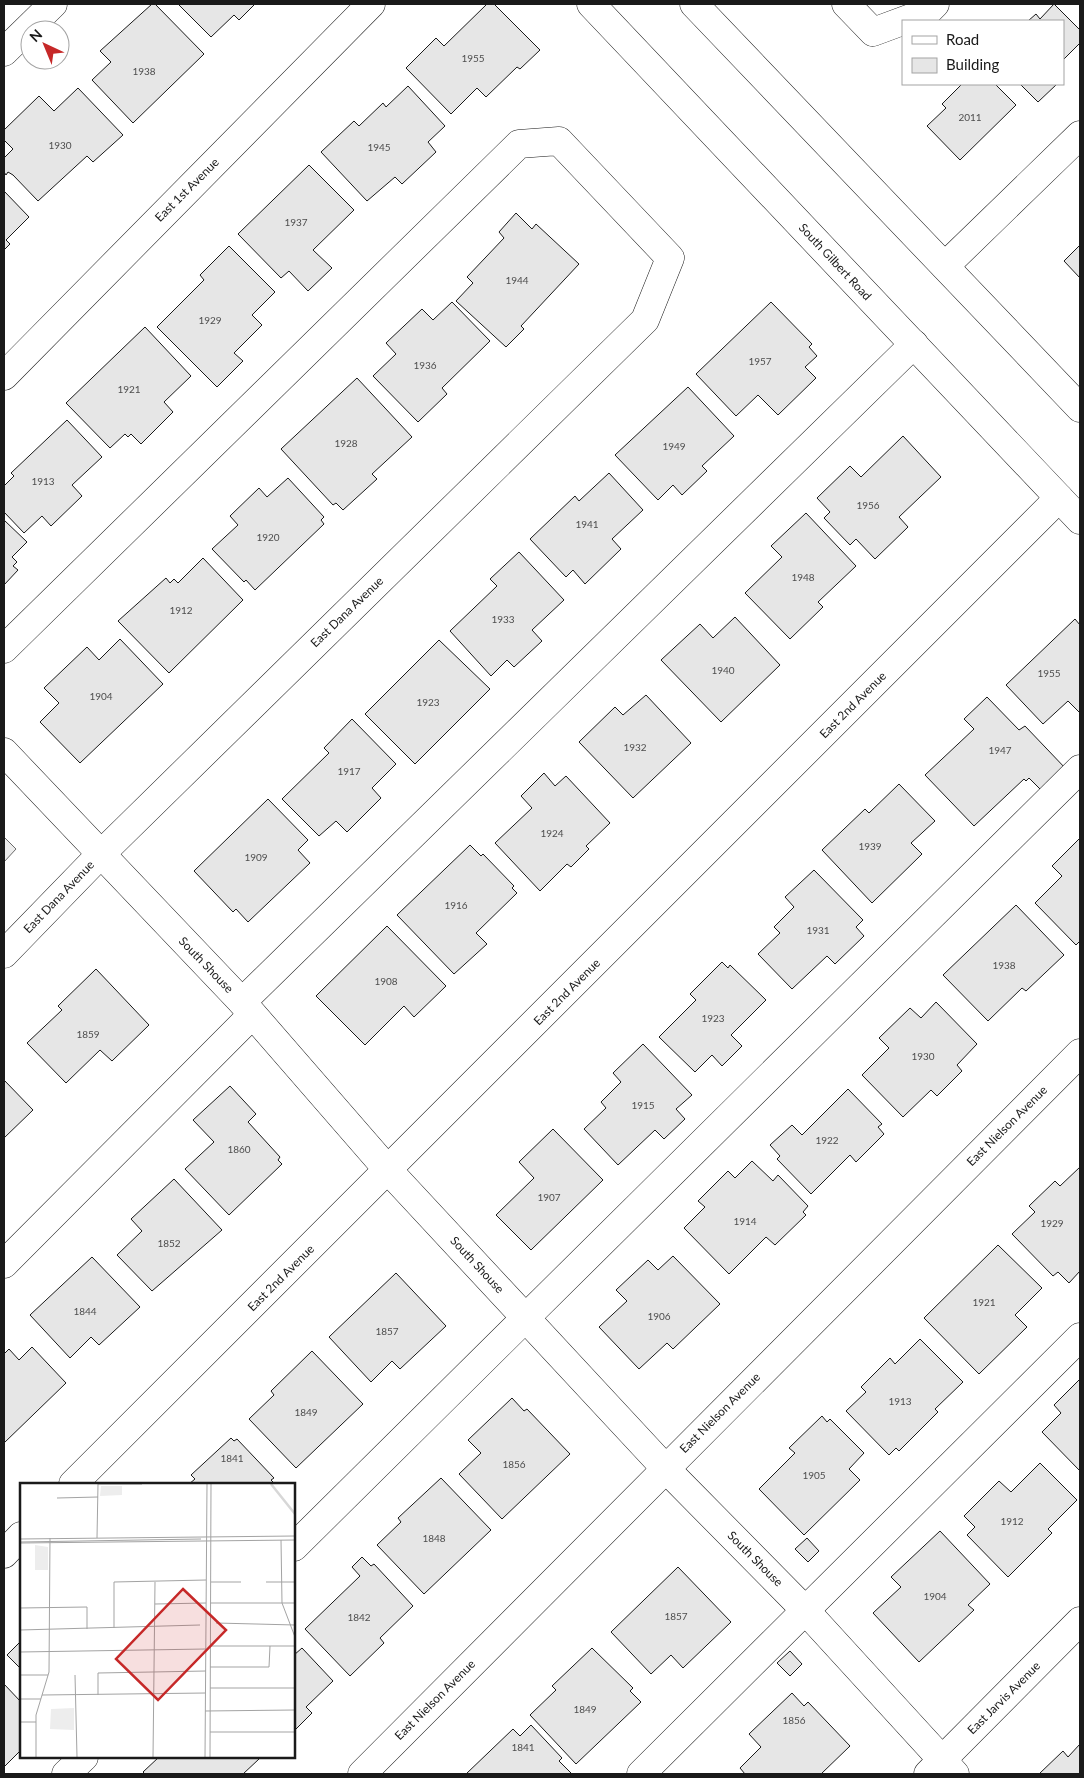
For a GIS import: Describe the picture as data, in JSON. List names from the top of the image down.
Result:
{
  "streets": {
    "street": [
      "East 1st Avenue",
      "South Gilbert Road",
      "East Dana Avenue",
      "East 2nd Avenue",
      "South Shouse",
      "East Nielson Avenue",
      "East Jarvis Avenue"
    ]
  },
  "crossings": [
    ["South Gilbert Road", "East 2nd Avenue"],
    ["East Dana Avenue", "South Shouse"],
    ["East 2nd Avenue", "South Shouse"],
    ["South Shouse", "East Nielson Avenue"],
    ["South Shouse", "East Jarvis Avenue"]
  ],
  "house_numbers": [
    "1955",
    "1938",
    "2011",
    "1930",
    "1945",
    "1937",
    "1944",
    "1929",
    "1957",
    "1936",
    "1921",
    "1928",
    "1949",
    "1913",
    "1956",
    "1941",
    "1920",
    "1948",
    "1912",
    "1933",
    "1940",
    "1955",
    "1904",
    "1923",
    "1932",
    "1947",
    "1917",
    "1924",
    "1939",
    "1909",
    "1916",
    "1931",
    "1938",
    "1908",
    "1923",
    "1859",
    "1930",
    "1915",
    "1922",
    "1860",
    "1907",
    "1914",
    "1929",
    "1852",
    "1921",
    "1844",
    "1906",
    "1857",
    "1913",
    "1849",
    "1841",
    "1856",
    "1905",
    "1912",
    "1848",
    "1904",
    "1857",
    "1842",
    "1849",
    "1856",
    "1841"
  ],
  "legend": ["Road", "Building"],
  "north": "top left"
}
